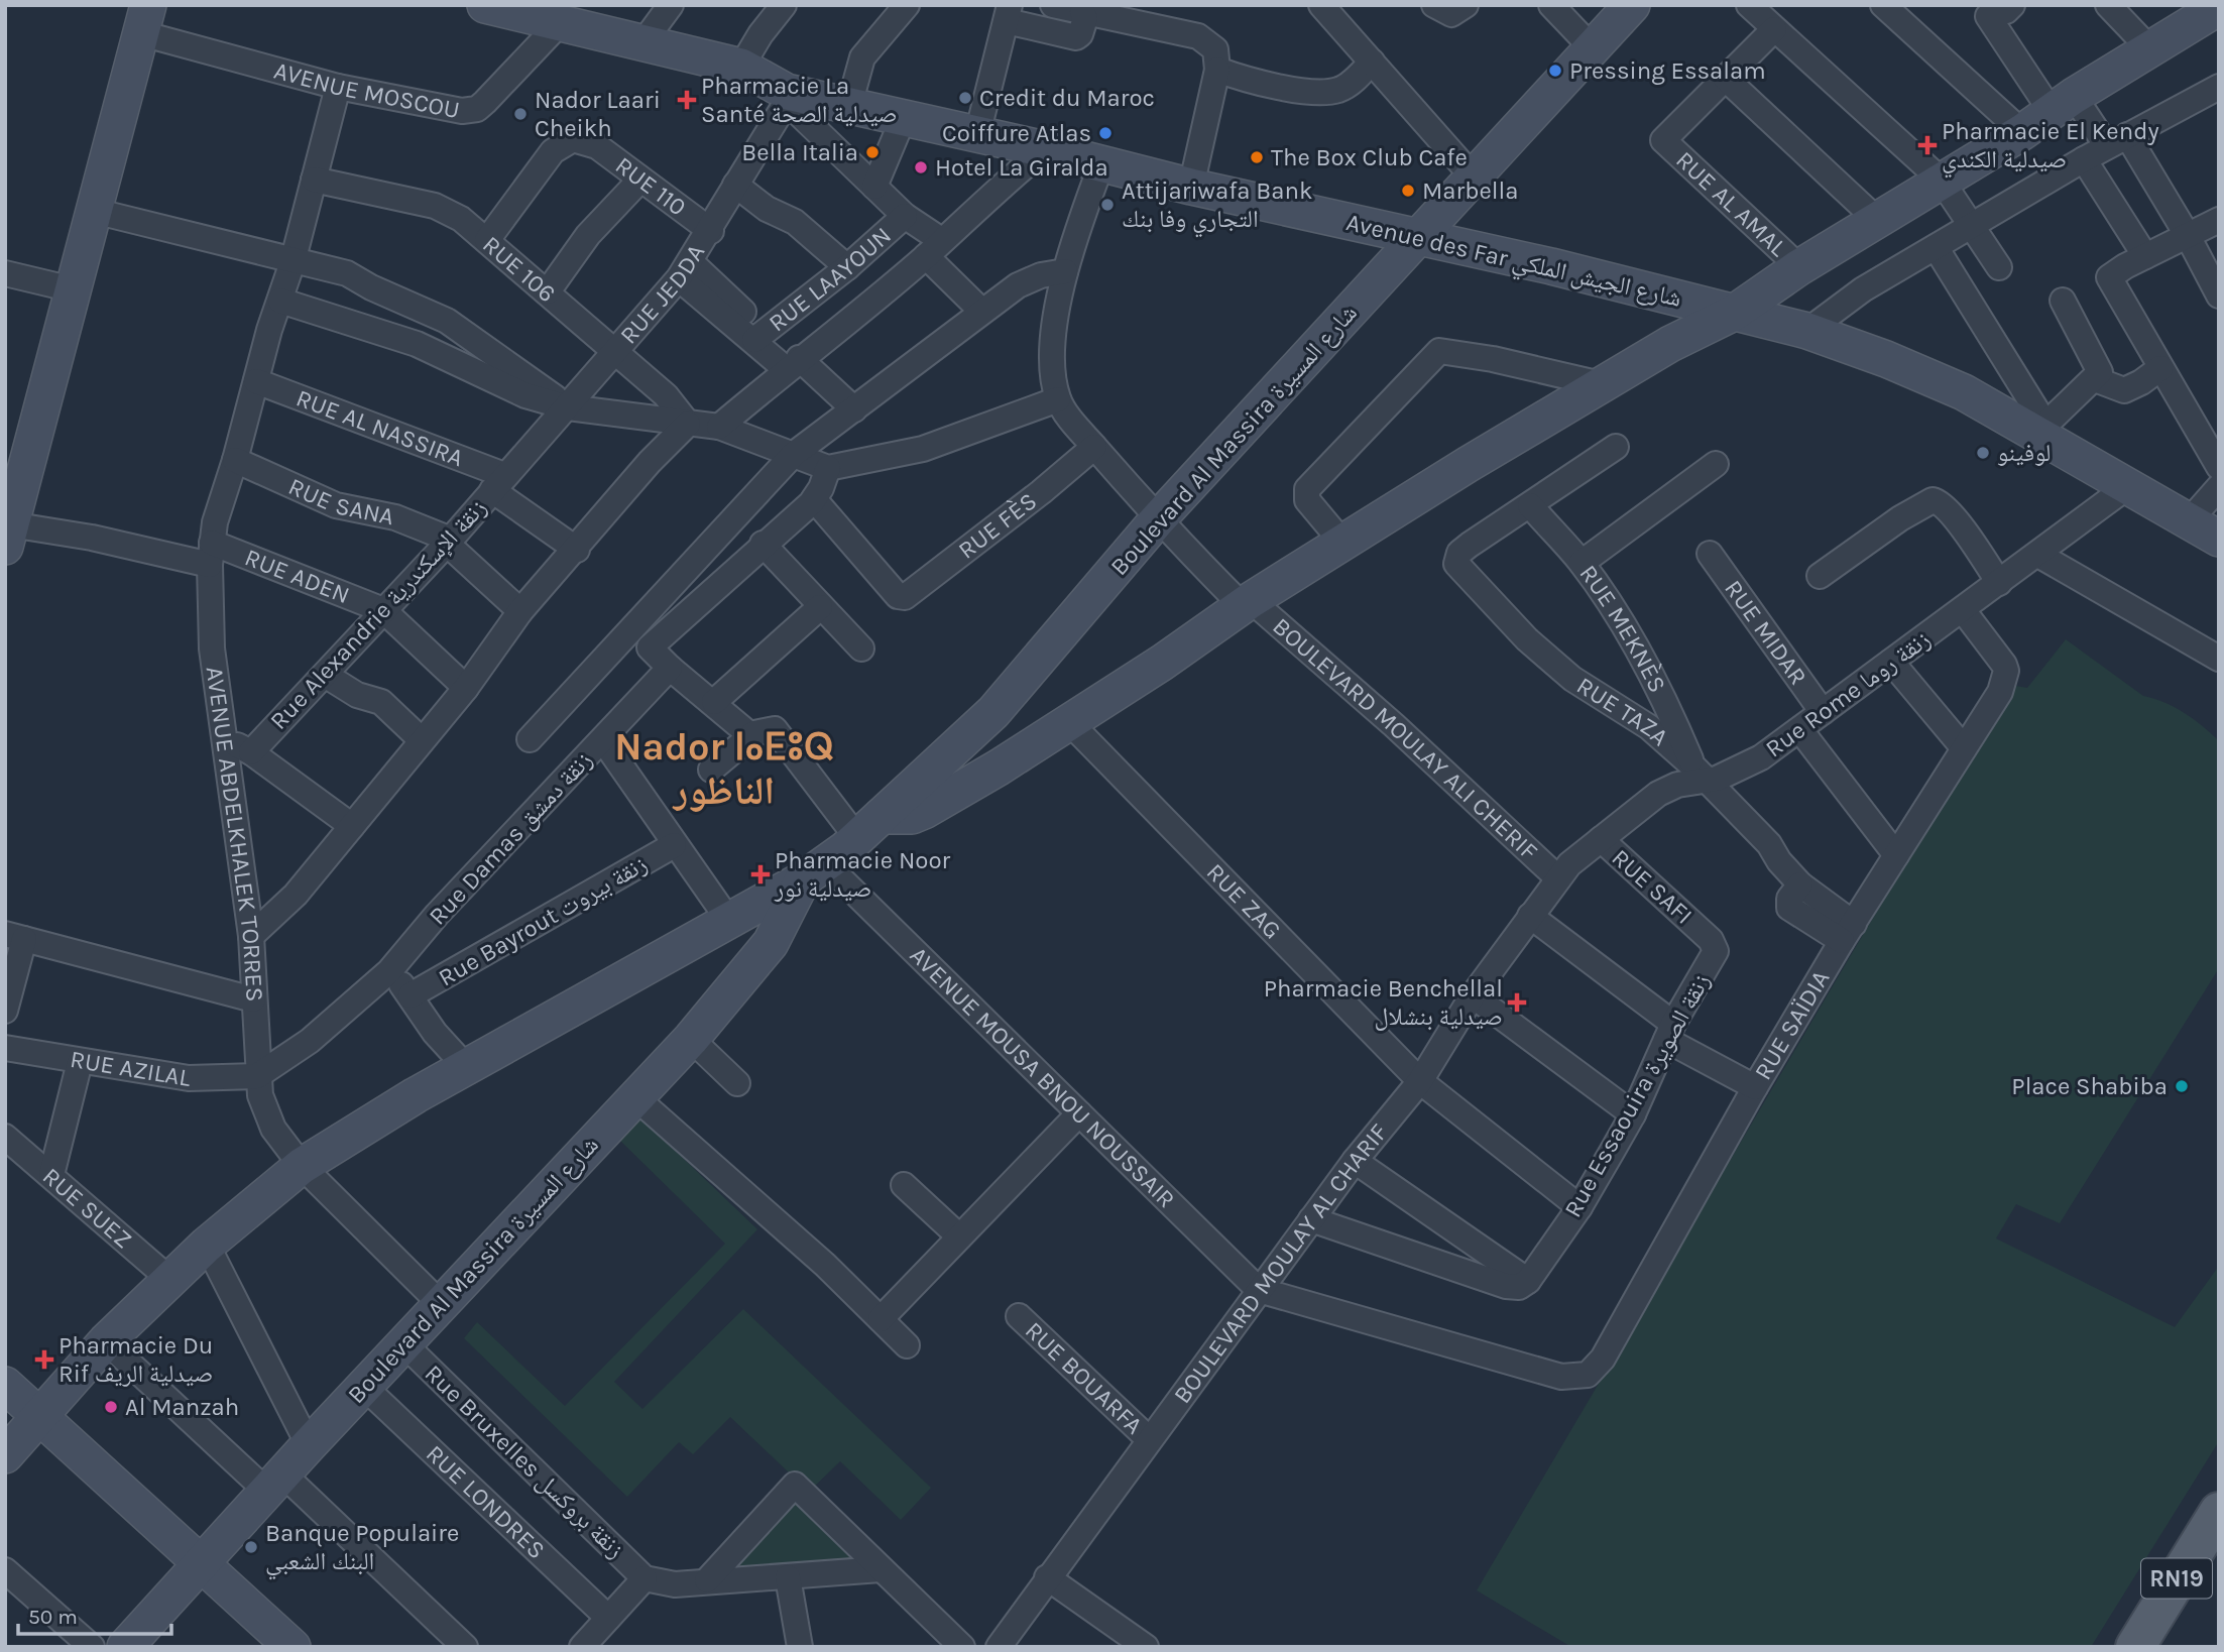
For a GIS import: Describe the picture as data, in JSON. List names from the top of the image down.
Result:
{
  "streets": {
    "main road": ["Avenue des Far شارع الجيش الملكي", "Boulevard Al Massira شارع المسيرة", "RN19"],
    "street": [
      "AVENUE MOSCOU",
      "RUE 110",
      "RUE AL AMAL",
      "RUE 106",
      "RUE LAAYOUN",
      "RUE JEDDA",
      "RUE AL NASSIRA",
      "RUE SANA",
      "RUE FÈS",
      "RUE ADEN",
      "Rue Alexandrie زنقة الإسكندرية",
      "RUE MEKNÈS",
      "RUE MIDAR",
      "Rue Rome زنقة روما",
      "RUE TAZA",
      "BOULEVARD MOULAY ALI CHERIF",
      "AVENUE ABDELKHALEK TORRES",
      "Rue Damas زنقة دمشق",
      "RUE SAFI",
      "RUE ZAG",
      "Rue Bayrout زنقة بيروت",
      "RUE SAÏDIA",
      "RUE AZILAL",
      "AVENUE MOUSA BNOU NOUSSAIR",
      "Rue Essaouira زنقة الصويرة",
      "RUE SUEZ",
      "BOULEVARD MOULAY AL CHARIF",
      "RUE BOUARFA",
      "Rue Bruxelles زنقة بروكسل",
      "RUE LONDRES"
    ]
  },
  "crossings": [
    ["AVENUE MOSCOU", "Avenue des Far شارع الجيش الملكي"],
    ["AVENUE MOSCOU", "AVENUE ABDELKHALEK TORRES"],
    ["RUE 110", "RUE 106"],
    ["RUE 110", "RUE JEDDA"],
    ["Avenue des Far شارع الجيش الملكي", "RUE JEDDA"],
    ["Avenue des Far شارع الجيش الملكي", "Boulevard Al Massira شارع المسيرة"],
    ["Avenue des Far شارع الجيش الملكي", "Rue Rome زنقة روما"],
    ["RUE 106", "RUE JEDDA"],
    ["RUE 106", "AVENUE ABDELKHALEK TORRES"],
    ["RUE JEDDA", "RUE AL NASSIRA"],
    ["RUE JEDDA", "Rue Alexandrie زنقة الإسكندرية"],
    ["RUE AL NASSIRA", "Rue Alexandrie زنقة الإسكندرية"],
    ["RUE AL NASSIRA", "AVENUE ABDELKHALEK TORRES"],
    ["Boulevard Al Massira شارع المسيرة", "AVENUE ABDELKHALEK TORRES"],
    ["Boulevard Al Massira شارع المسيرة", "AVENUE MOUSA BNOU NOUSSAIR"],
    ["Boulevard Al Massira شارع المسيرة", "Rue Bruxelles زنقة بروكسل"],
    ["Boulevard Al Massira شارع المسيرة", "RUE LONDRES"],
    ["RUE SANA", "Rue Alexandrie زنقة الإسكندرية"],
    ["RUE SANA", "AVENUE ABDELKHALEK TORRES"],
    ["RUE ADEN", "Rue Alexandrie زنقة الإسكندرية"],
    ["RUE ADEN", "AVENUE ABDELKHALEK TORRES"],
    ["RUE MEKNÈS", "Rue Rome زنقة روما"],
    ["RUE MEKNÈS", "RUE TAZA"],
    ["RUE MIDAR", "Rue Rome زنقة روما"],
    ["Rue Rome زنقة روما", "RUE TAZA"],
    ["Rue Rome زنقة روما", "BOULEVARD MOULAY ALI CHERIF"],
    ["Rue Rome زنقة روما", "RUE SAFI"],
    ["Rue Rome زنقة روما", "RUE SAÏDIA"],
    ["Rue Rome زنقة روما", "BOULEVARD MOULAY AL CHARIF"],
    ["RUE TAZA", "RUE SAÏDIA"],
    ["BOULEVARD MOULAY ALI CHERIF", "BOULEVARD MOULAY AL CHARIF"],
    ["AVENUE ABDELKHALEK TORRES", "Rue Damas زنقة دمشق"],
    ["AVENUE ABDELKHALEK TORRES", "RUE AZILAL"],
    ["Rue Damas زنقة دمشق", "RUE AZILAL"],
    ["RUE SAFI", "Rue Essaouira زنقة الصويرة"],
    ["RUE ZAG", "Rue Essaouira زنقة الصويرة"],
    ["RUE ZAG", "BOULEVARD MOULAY AL CHARIF"],
    ["RUE SAÏDIA", "AVENUE MOUSA BNOU NOUSSAIR"],
    ["RUE SAÏDIA", "BOULEVARD MOULAY AL CHARIF"],
    ["AVENUE MOUSA BNOU NOUSSAIR", "BOULEVARD MOULAY AL CHARIF"],
    ["BOULEVARD MOULAY AL CHARIF", "RUE BOUARFA"]
  ],
  "districts": ["Nador ⵏⴰⴹⵓⵕ الناظور"],
  "places": {
    "other": [
      "Pressing Essalam",
      "Credit du Maroc",
      "Nador Laari Cheikh",
      "Coiffure Atlas",
      "Bella Italia",
      "The Box Club Cafe",
      "Hotel La Giralda",
      "Marbella",
      "Attijariwafa Bank التجاري وفا بنك",
      "لوفينو",
      "Place Shabiba",
      "Al Manzah",
      "Banque Populaire البنك الشعبي"
    ],
    "health": [
      "Pharmacie La Santé صيدلية الصحة",
      "Pharmacie El Kendy صيدلية الكندي",
      "Pharmacie Noor صيدلية نور",
      "Pharmacie Benchellal صيدلية بنشلال",
      "Pharmacie Du Rif صيدلية الريف"
    ]
  },
  "scale_bar": "50 m"
}
